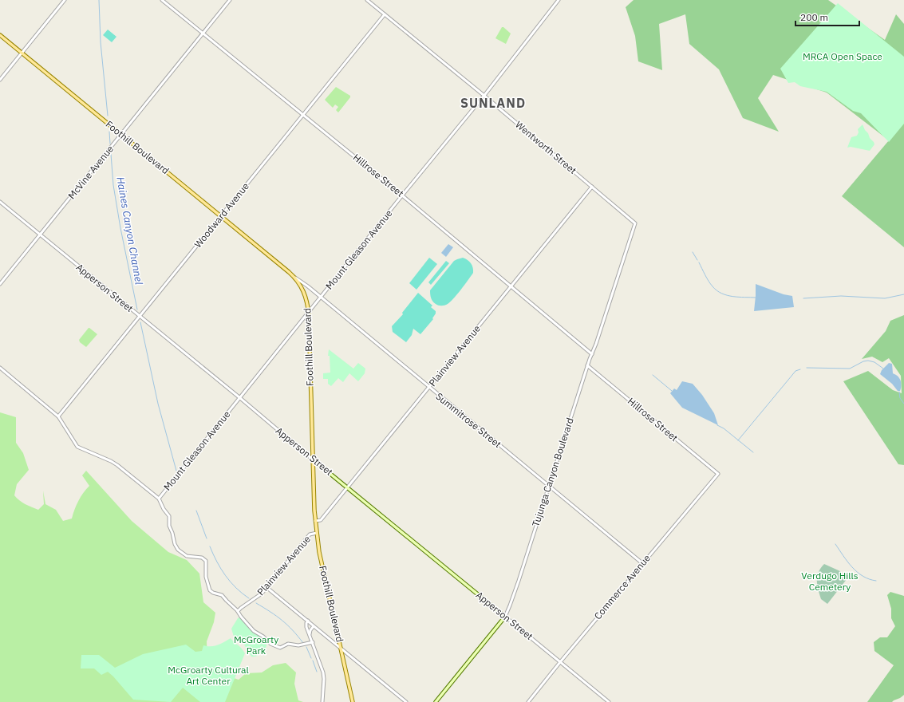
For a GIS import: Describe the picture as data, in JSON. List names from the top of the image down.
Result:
{
  "streets": {
    "main road": ["Foothill Boulevard", "Apperson Street", "Tujunga Canyon Boulevard"],
    "street": [
      "Wentworth Street",
      "McVine Avenue",
      "Hillrose Street",
      "Woodward Avenue",
      "Mount Gleason Avenue",
      "Plainview Avenue",
      "Summitrose Street",
      "Commerce Avenue"
    ]
  },
  "crossings": [
    ["Foothill Boulevard", "McVine Avenue"],
    ["Foothill Boulevard", "Woodward Avenue"],
    ["Foothill Boulevard", "Mount Gleason Avenue"],
    ["Foothill Boulevard", "Apperson Street"],
    ["Foothill Boulevard", "Plainview Avenue"],
    ["Foothill Boulevard", "Summitrose Street"],
    ["Wentworth Street", "Woodward Avenue"],
    ["Wentworth Street", "Mount Gleason Avenue"],
    ["Wentworth Street", "Plainview Avenue"],
    ["Wentworth Street", "Tujunga Canyon Boulevard"],
    ["McVine Avenue", "Hillrose Street"],
    ["McVine Avenue", "Apperson Street"],
    ["Hillrose Street", "Woodward Avenue"],
    ["Hillrose Street", "Mount Gleason Avenue"],
    ["Hillrose Street", "Plainview Avenue"],
    ["Hillrose Street", "Tujunga Canyon Boulevard"],
    ["Hillrose Street", "Commerce Avenue"],
    ["Woodward Avenue", "Apperson Street"],
    ["Mount Gleason Avenue", "Apperson Street"],
    ["Mount Gleason Avenue", "Summitrose Street"],
    ["Apperson Street", "Plainview Avenue"],
    ["Apperson Street", "Tujunga Canyon Boulevard"],
    ["Apperson Street", "Commerce Avenue"],
    ["Plainview Avenue", "Summitrose Street"],
    ["Summitrose Street", "Tujunga Canyon Boulevard"],
    ["Summitrose Street", "Commerce Avenue"]
  ],
  "districts": ["SUNLAND"],
  "water": ["Haines Canyon Channel"],
  "parks": [
    "MRCA Open Space",
    "Verdugo Hills Cemetery",
    "McGroarty Park",
    "McGroarty Cultural Art Center"
  ],
  "scale_bar": "200 m"
}
